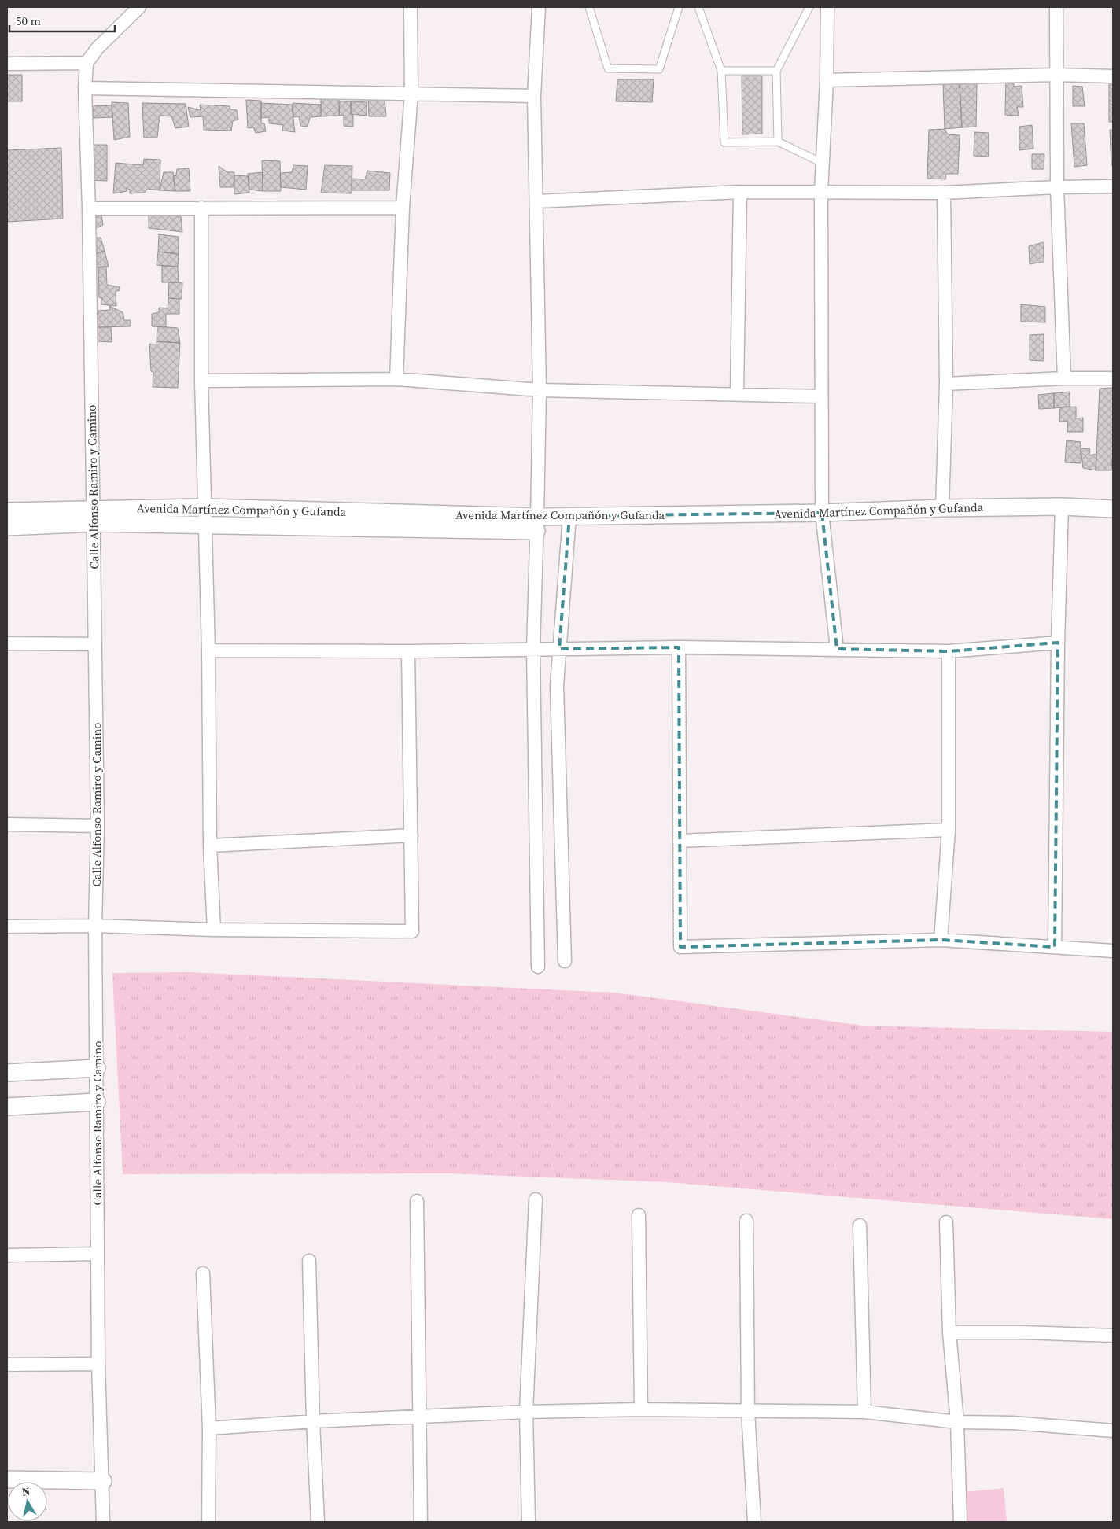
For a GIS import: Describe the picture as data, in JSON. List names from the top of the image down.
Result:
{
  "streets": {
    "street": ["Calle Alfonso Ramiro y Camino", "Avenida Martínez Compañón y Gufanda"]
  },
  "crossings": [
    ["Calle Alfonso Ramiro y Camino", "Avenida Martínez Compañón y Gufanda"]
  ],
  "scale_bar": "50 m",
  "north": "top"
}
